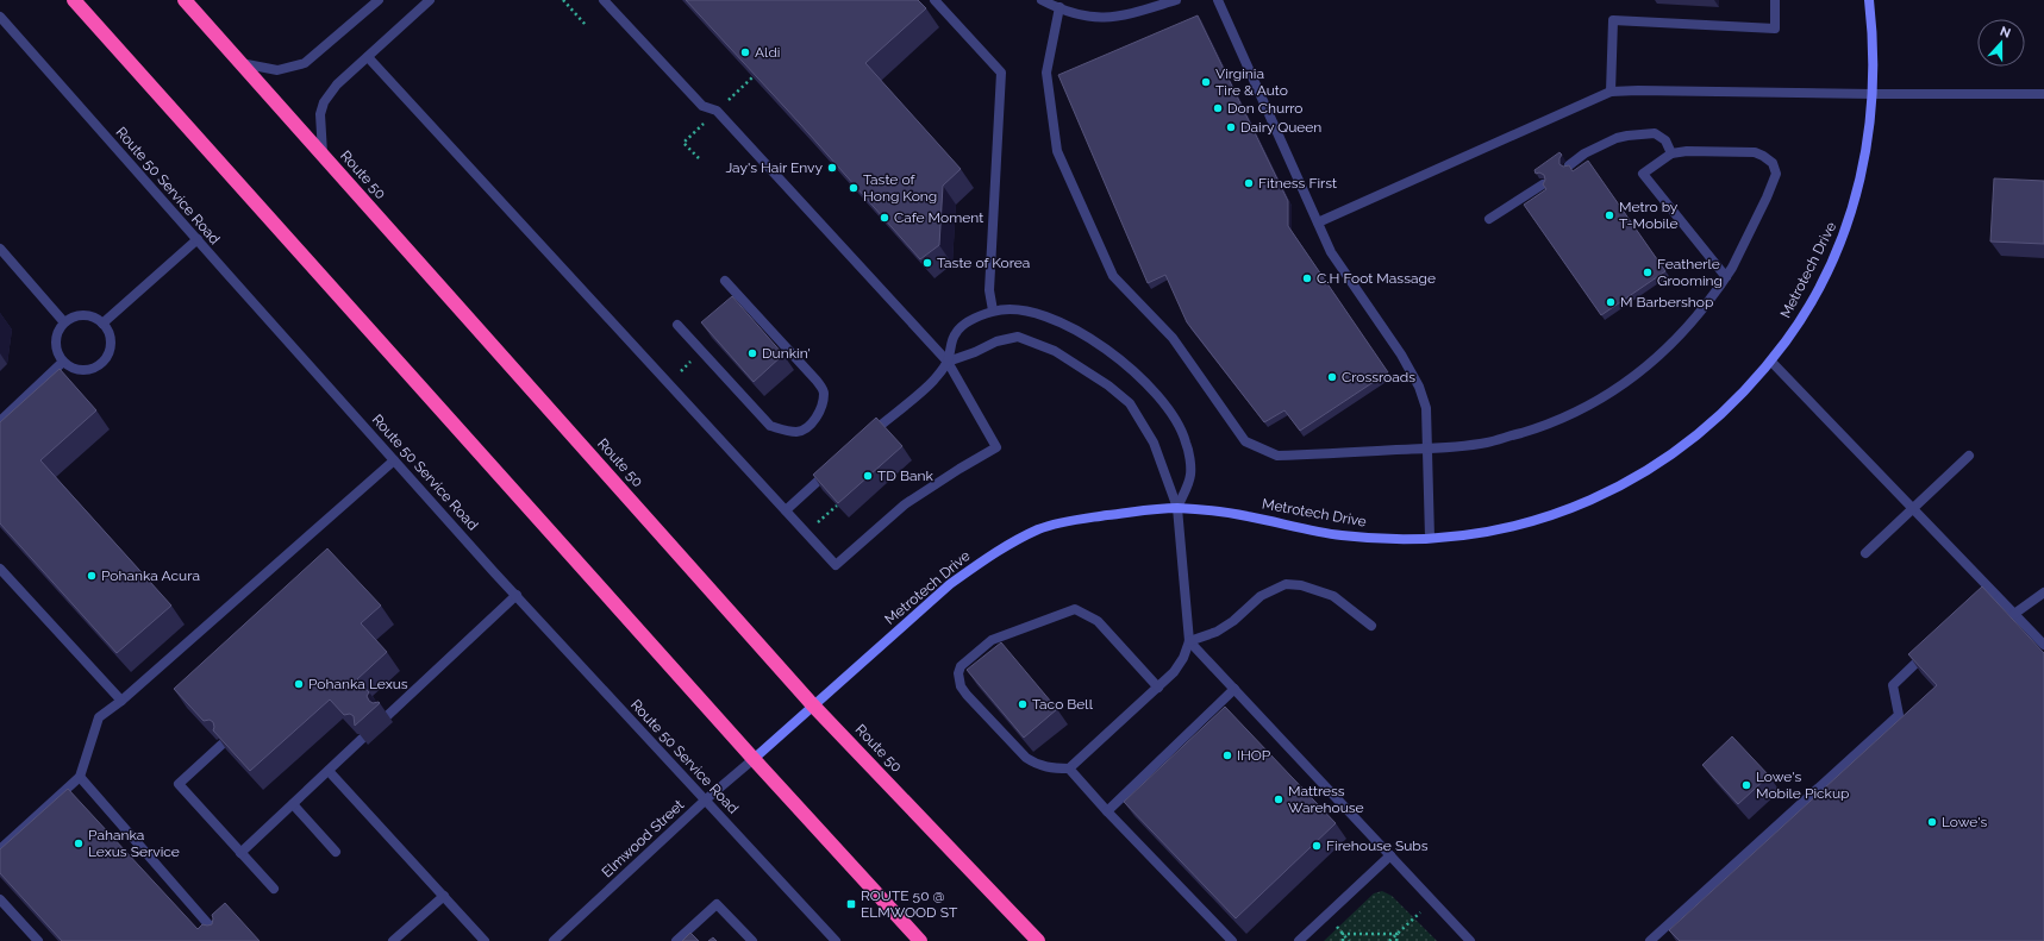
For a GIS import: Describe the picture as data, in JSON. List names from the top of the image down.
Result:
{
  "streets": {
    "highway": ["Route 50"],
    "street": ["Route 50 Service Road", "Metrotech Drive", "Elmwood Street"]
  },
  "crossings": [
    ["Route 50", "Metrotech Drive"],
    ["Route 50 Service Road", "Elmwood Street"],
    ["Metrotech Drive", "Elmwood Street"]
  ],
  "places": {
    "other": [
      "Aldi",
      "Virginia Tire & Auto",
      "Don Churro",
      "Dairy Queen",
      "Jay's Hair Envy",
      "Fitness First",
      "Taste of Hong Kong",
      "Metro by T-Mobile",
      "Cafe Moment",
      "Taste of Korea",
      "Featherle Grooming",
      "C.H Foot Massage",
      "M Barbershop",
      "Dunkin'",
      "Crossroads",
      "TD Bank",
      "Pohanka Acura",
      "Pohanka Lexus",
      "Taco Bell",
      "IHOP",
      "Lowe's Mobile Pickup",
      "Mattress Warehouse",
      "Lowe's",
      "Pahanka Lexus Service",
      "Firehouse Subs"
    ],
    "transit": ["ROUTE 50 @ ELMWOOD ST"]
  },
  "north": "top"
}
